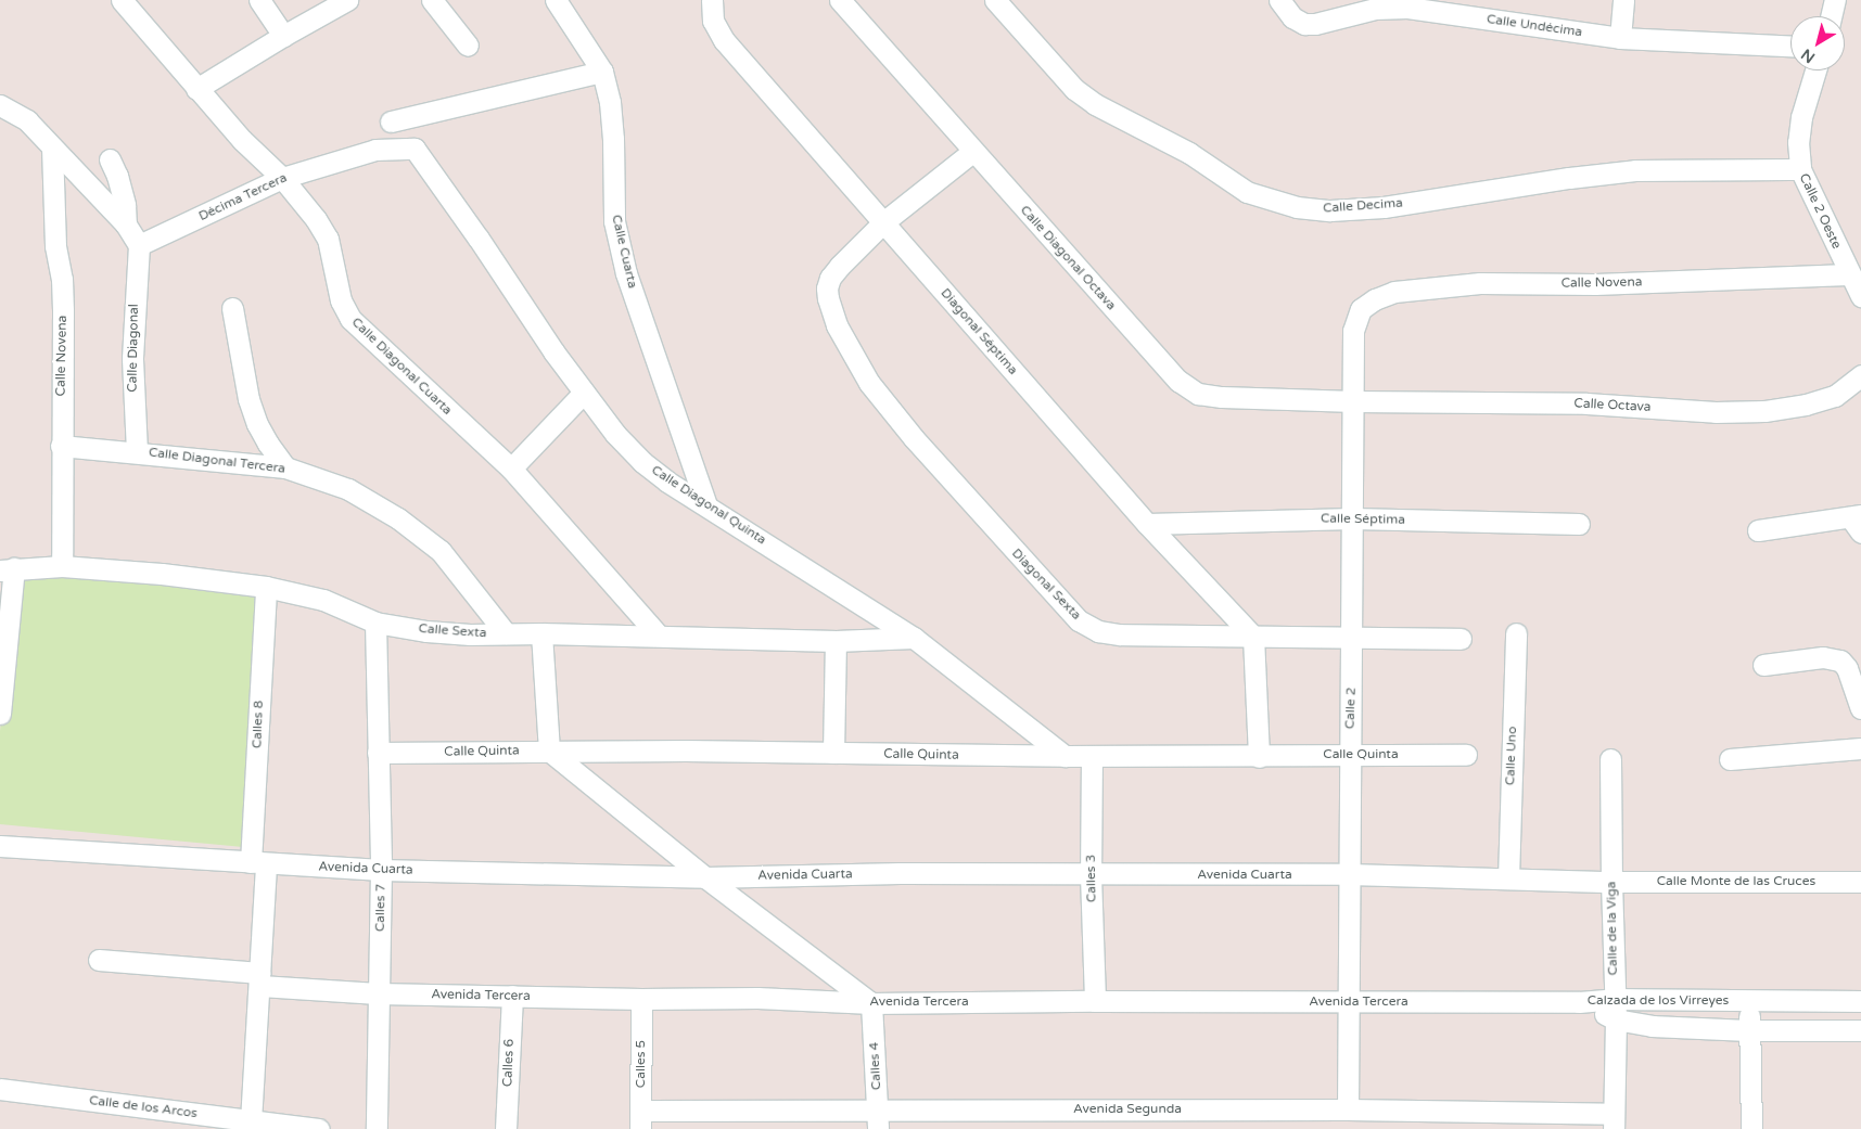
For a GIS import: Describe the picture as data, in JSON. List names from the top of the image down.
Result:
{
  "streets": {
    "street": [
      "Calle Undécima",
      "Décima Tercera",
      "Calle Decima",
      "Calle 2 Oeste",
      "Calle Cuarta",
      "Calle Diagonal Octava",
      "Calle Novena",
      "Diagonal Séptima",
      "Calle Diagonal",
      "Calle Diagonal Cuarta",
      "Calle Octava",
      "Calle Diagonal Tercera",
      "Calle Diagonal Quinta",
      "Calle Séptima",
      "Diagonal Sexta",
      "Calle Sexta",
      "Calle 2",
      "Calles 8",
      "Calle Quinta",
      "Calle Uno",
      "Avenida Cuarta",
      "Calles 3",
      "Calle Monte de las Cruces",
      "Calles 7",
      "Calle de la Viga",
      "Avenida Tercera",
      "Calzada de los Virreyes",
      "Calles 6",
      "Calles 5",
      "Calles 4",
      "Calle de los Arcos",
      "Avenida Segunda"
    ]
  },
  "crossings": [
    ["Décima Tercera", "Calle Diagonal"],
    ["Décima Tercera", "Calle Diagonal Cuarta"],
    ["Décima Tercera", "Calle Diagonal Quinta"],
    ["Calle Decima", "Calle 2 Oeste"],
    ["Calle 2 Oeste", "Calle Novena"],
    ["Calle Cuarta", "Calle Diagonal Quinta"],
    ["Calle Diagonal Octava", "Calle Octava"],
    ["Calle Diagonal Octava", "Diagonal Sexta"],
    ["Calle Diagonal Octava", "Calle 2"],
    ["Calle Novena", "Calle Diagonal Tercera"],
    ["Calle Novena", "Calle Sexta"],
    ["Calle Novena", "Calle 2"],
    ["Diagonal Séptima", "Calle Séptima"],
    ["Diagonal Séptima", "Diagonal Sexta"],
    ["Calle Diagonal", "Calle Diagonal Tercera"],
    ["Calle Diagonal Cuarta", "Calle Sexta"],
    ["Calle Octava", "Calle 2"],
    ["Calle Diagonal Tercera", "Calle Sexta"],
    ["Calle Diagonal Quinta", "Calle Sexta"],
    ["Calle Diagonal Quinta", "Calle Quinta"],
    ["Calle Séptima", "Calle 2"],
    ["Diagonal Sexta", "Calle 2"],
    ["Calle Sexta", "Calles 8"],
    ["Calle Sexta", "Calles 7"],
    ["Calle 2", "Calle Quinta"],
    ["Calle 2", "Avenida Cuarta"],
    ["Calle 2", "Avenida Tercera"],
    ["Calle 2", "Avenida Segunda"],
    ["Calles 8", "Avenida Cuarta"],
    ["Calles 8", "Avenida Tercera"],
    ["Calles 8", "Calle de los Arcos"],
    ["Calle Quinta", "Calles 3"],
    ["Calle Quinta", "Calles 7"],
    ["Calle Uno", "Avenida Cuarta"],
    ["Avenida Cuarta", "Calles 3"],
    ["Avenida Cuarta", "Calle Monte de las Cruces"],
    ["Avenida Cuarta", "Calles 7"],
    ["Avenida Cuarta", "Calle de la Viga"],
    ["Calles 3", "Avenida Tercera"],
    ["Calle Monte de las Cruces", "Calle de la Viga"],
    ["Calles 7", "Avenida Tercera"],
    ["Calle de la Viga", "Calzada de los Virreyes"],
    ["Calle de la Viga", "Avenida Segunda"],
    ["Avenida Tercera", "Calzada de los Virreyes"],
    ["Avenida Tercera", "Calles 6"],
    ["Avenida Tercera", "Calles 5"],
    ["Avenida Tercera", "Calles 4"],
    ["Calles 5", "Avenida Segunda"],
    ["Calles 4", "Avenida Segunda"]
  ],
  "north": "bottom left"
}
